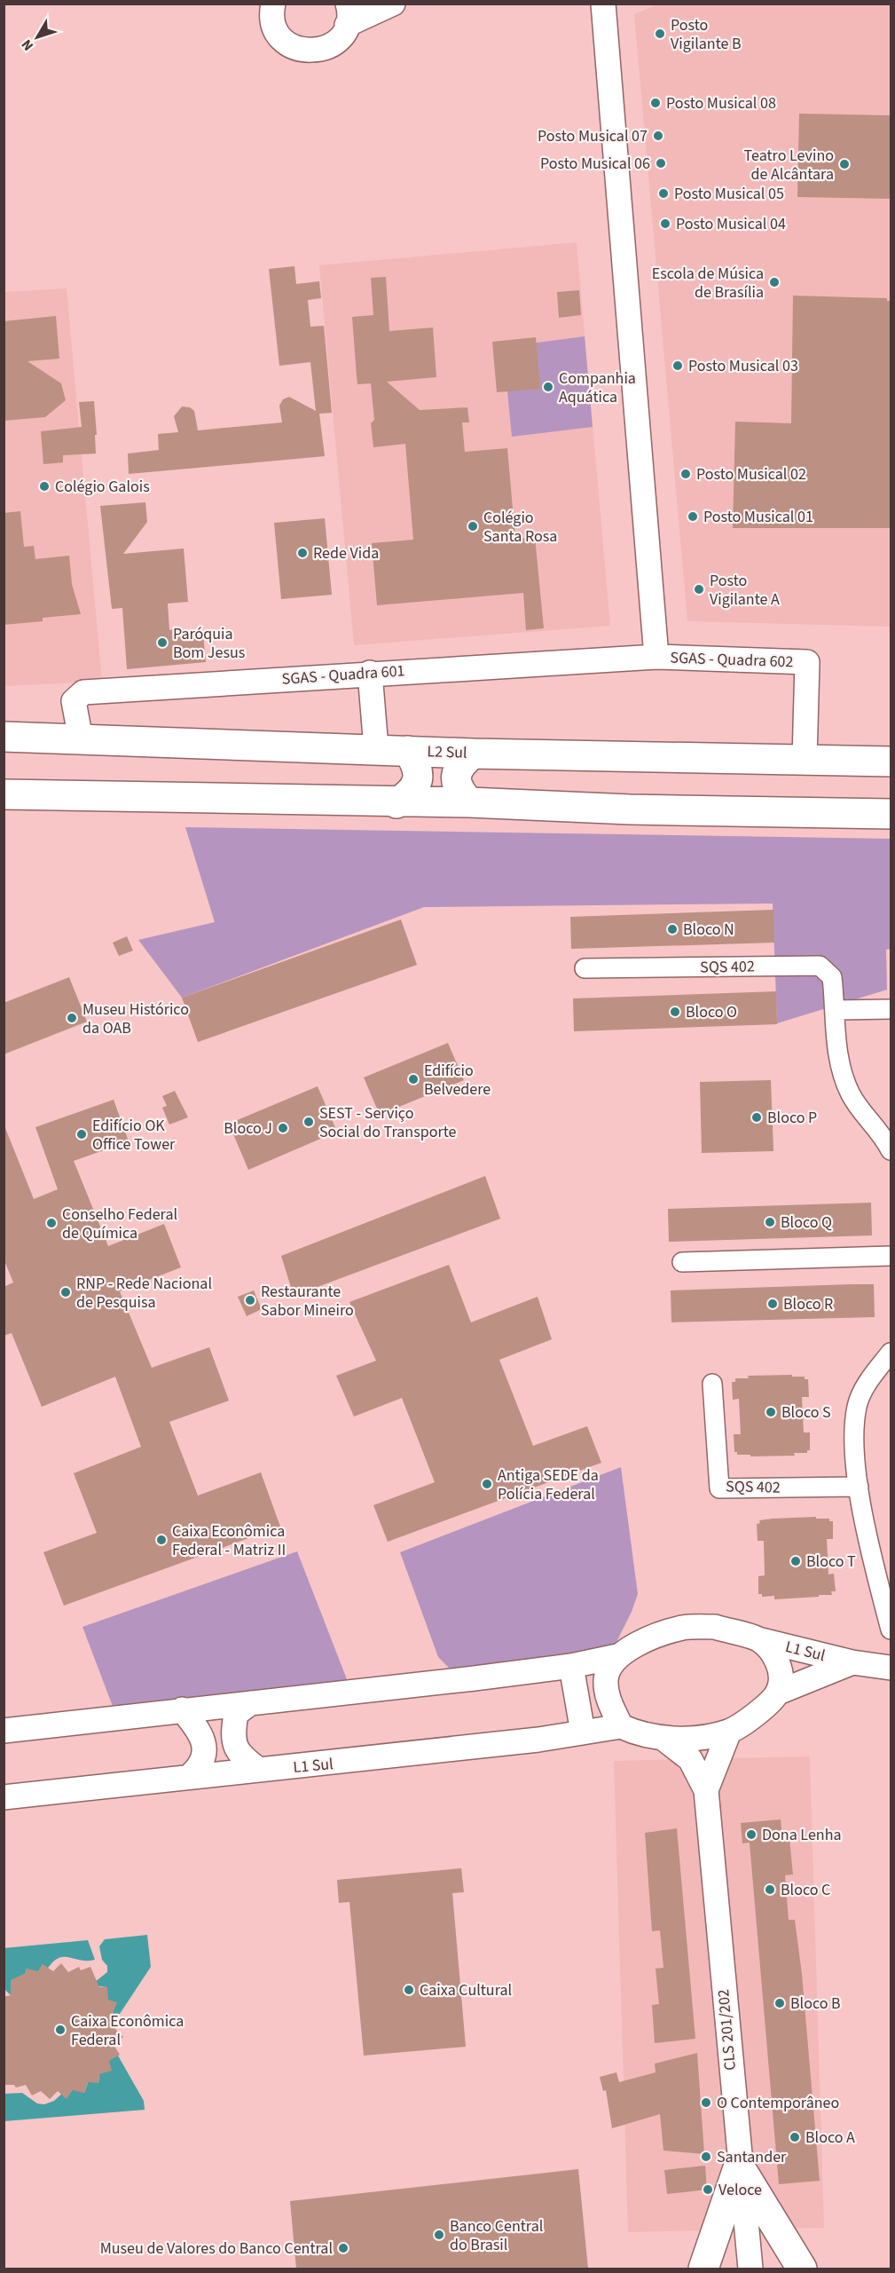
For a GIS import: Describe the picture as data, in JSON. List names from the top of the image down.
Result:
{
  "streets": {
    "main road": ["L2 Sul"],
    "street": [
      "SGAS - Quadra 602",
      "SGAS - Quadra 601",
      "SQS 402",
      "L1 Sul",
      "CLS 201/202"
    ]
  },
  "crossings": [
    ["SGAS - Quadra 602", "SGAS - Quadra 601"],
    ["SGAS - Quadra 602", "L2 Sul"],
    ["SGAS - Quadra 601", "L2 Sul"],
    ["L1 Sul", "CLS 201/202"]
  ],
  "places": [
    "Posto Vigilante B",
    "Posto Musical 08",
    "Posto Musical 07",
    "Posto Musical 06",
    "Teatro Levino de Alcântara",
    "Posto Musical 05",
    "Posto Musical 04",
    "Escola de Música de Brasília",
    "Posto Musical 03",
    "Companhia Aquática",
    "Posto Musical 02",
    "Colégio Galois",
    "Posto Musical 01",
    "Colégio Santa Rosa",
    "Rede Vida",
    "Posto Vigilante A",
    "Paróquia Bom Jesus",
    "Bloco N",
    "Bloco O",
    "Museu Histórico da OAB",
    "Edifício Belvedere",
    "Bloco P",
    "SEST - Serviço Social do Transporte",
    "Bloco J",
    "Edifício OK Office Tower",
    "Bloco Q",
    "Conselho Federal de Química",
    "RNP - Rede Nacional de Pesquisa",
    "Restaurante Sabor Mineiro",
    "Bloco R",
    "Bloco S",
    "Antiga SEDE da Polícia Federal",
    "Caixa Econômica Federal - Matriz II",
    "Bloco T",
    "Dona Lenha",
    "Bloco C",
    "Caixa Cultural",
    "Bloco B",
    "Caixa Econômica Federal",
    "O Contemporâneo",
    "Bloco A",
    "Santander",
    "Veloce",
    "Banco Central do Brasil",
    "Museu de Valores do Banco Central"
  ],
  "north": "bottom left"
}
